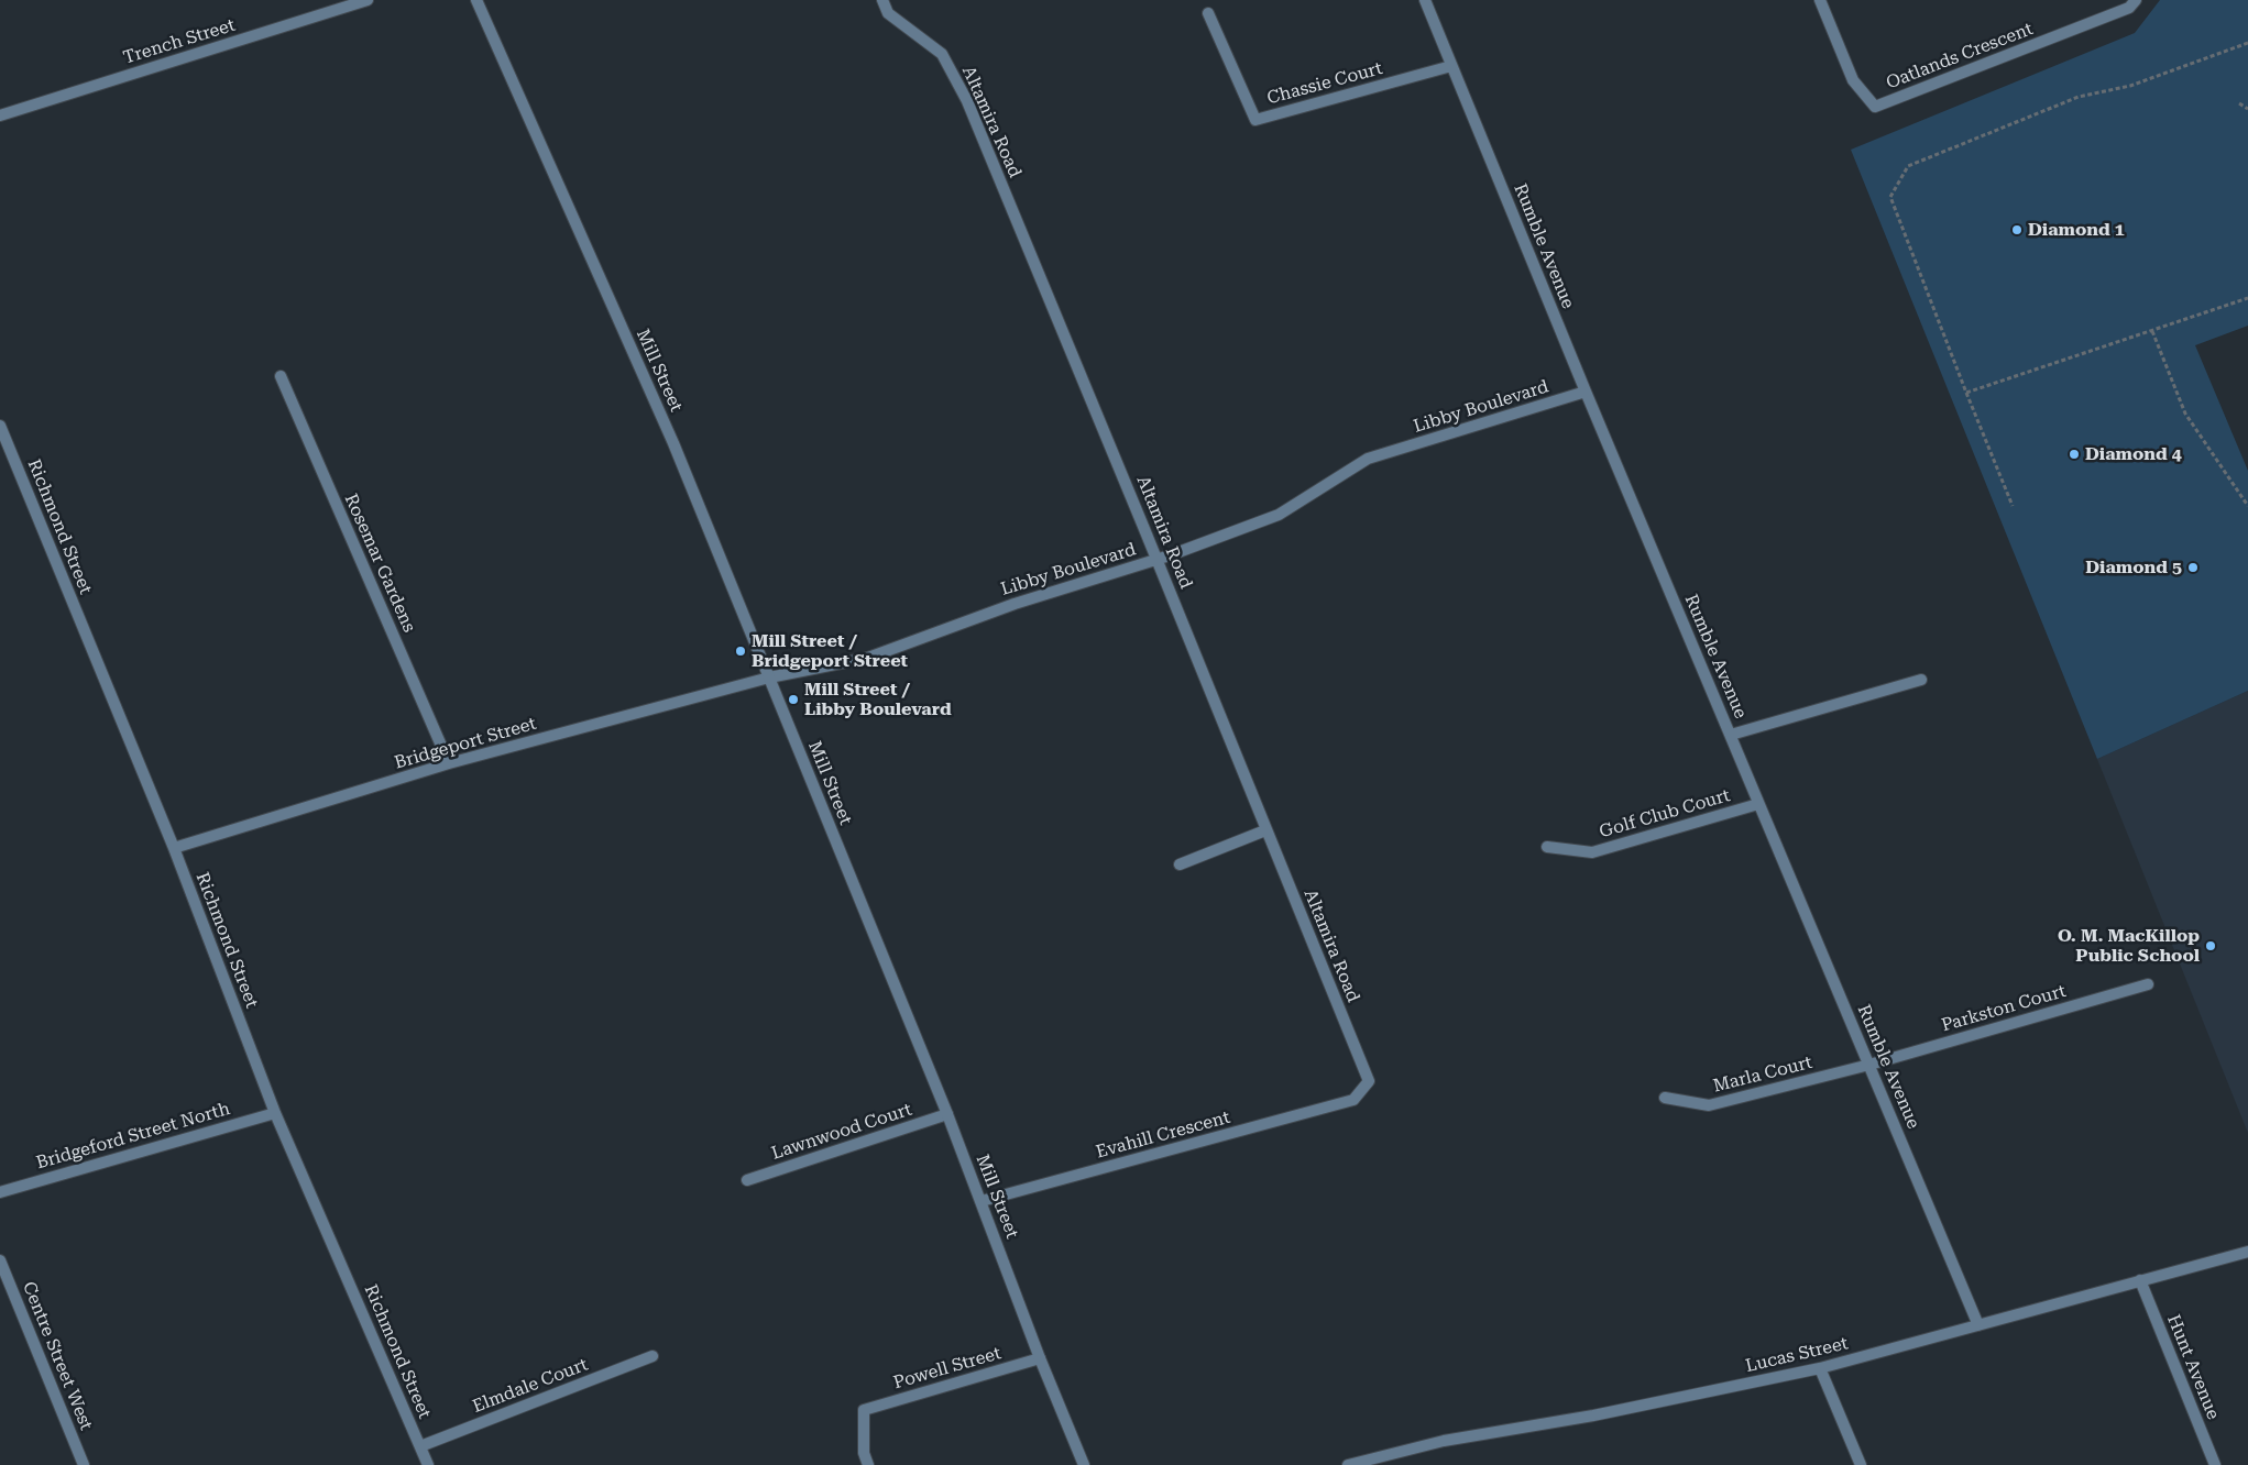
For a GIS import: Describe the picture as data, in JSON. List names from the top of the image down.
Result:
{
  "streets": {
    "street": [
      "Trench Street",
      "Oatlands Crescent",
      "Chassie Court",
      "Altamira Road",
      "Rumble Avenue",
      "Mill Street",
      "Libby Boulevard",
      "Richmond Street",
      "Rosemar Gardens",
      "Bridgeport Street",
      "Golf Club Court",
      "Parkston Court",
      "Marla Court",
      "Lawnwood Court",
      "Evahill Crescent",
      "Bridgeford Street North",
      "Lucas Street",
      "Centre Street West",
      "Hunt Avenue",
      "Powell Street",
      "Elmdale Court"
    ]
  },
  "crossings": [
    ["Chassie Court", "Rumble Avenue"],
    ["Altamira Road", "Libby Boulevard"],
    ["Altamira Road", "Evahill Crescent"],
    ["Rumble Avenue", "Libby Boulevard"],
    ["Rumble Avenue", "Golf Club Court"],
    ["Rumble Avenue", "Parkston Court"],
    ["Rumble Avenue", "Marla Court"],
    ["Rumble Avenue", "Lucas Street"],
    ["Mill Street", "Libby Boulevard"],
    ["Mill Street", "Bridgeport Street"],
    ["Mill Street", "Lawnwood Court"],
    ["Mill Street", "Evahill Crescent"],
    ["Mill Street", "Powell Street"],
    ["Libby Boulevard", "Bridgeport Street"],
    ["Richmond Street", "Bridgeport Street"],
    ["Richmond Street", "Bridgeford Street North"],
    ["Richmond Street", "Elmdale Court"],
    ["Rosemar Gardens", "Bridgeport Street"],
    ["Parkston Court", "Marla Court"],
    ["Lucas Street", "Hunt Avenue"]
  ],
  "places": [
    "Diamond 1",
    "Diamond 4",
    "Diamond 5",
    "Mill Street / Bridgeport Street",
    "Mill Street / Libby Boulevard",
    "O. M. MacKillop Public School"
  ]
}
